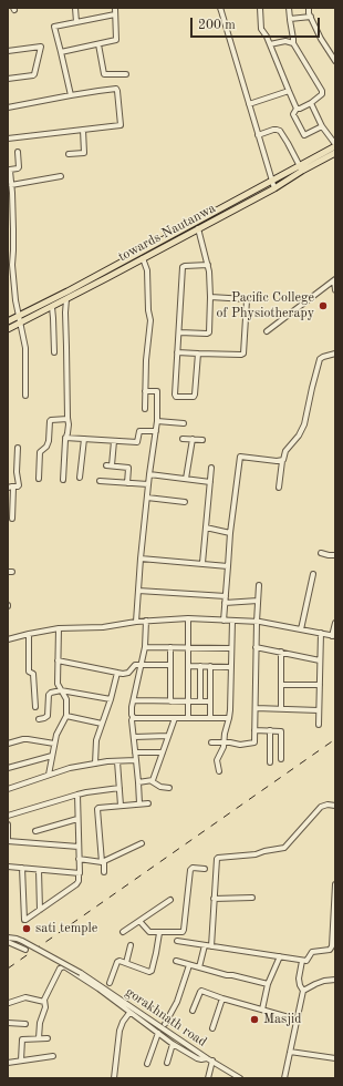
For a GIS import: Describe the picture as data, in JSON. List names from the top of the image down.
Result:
{
  "streets": {
    "main road": ["towards Nautanwa"],
    "street": ["gorakhnath road"]
  },
  "places": ["Pacific College of Physiotherapy", "sati temple", "Masjid"],
  "scale_bar": "200 m"
}
